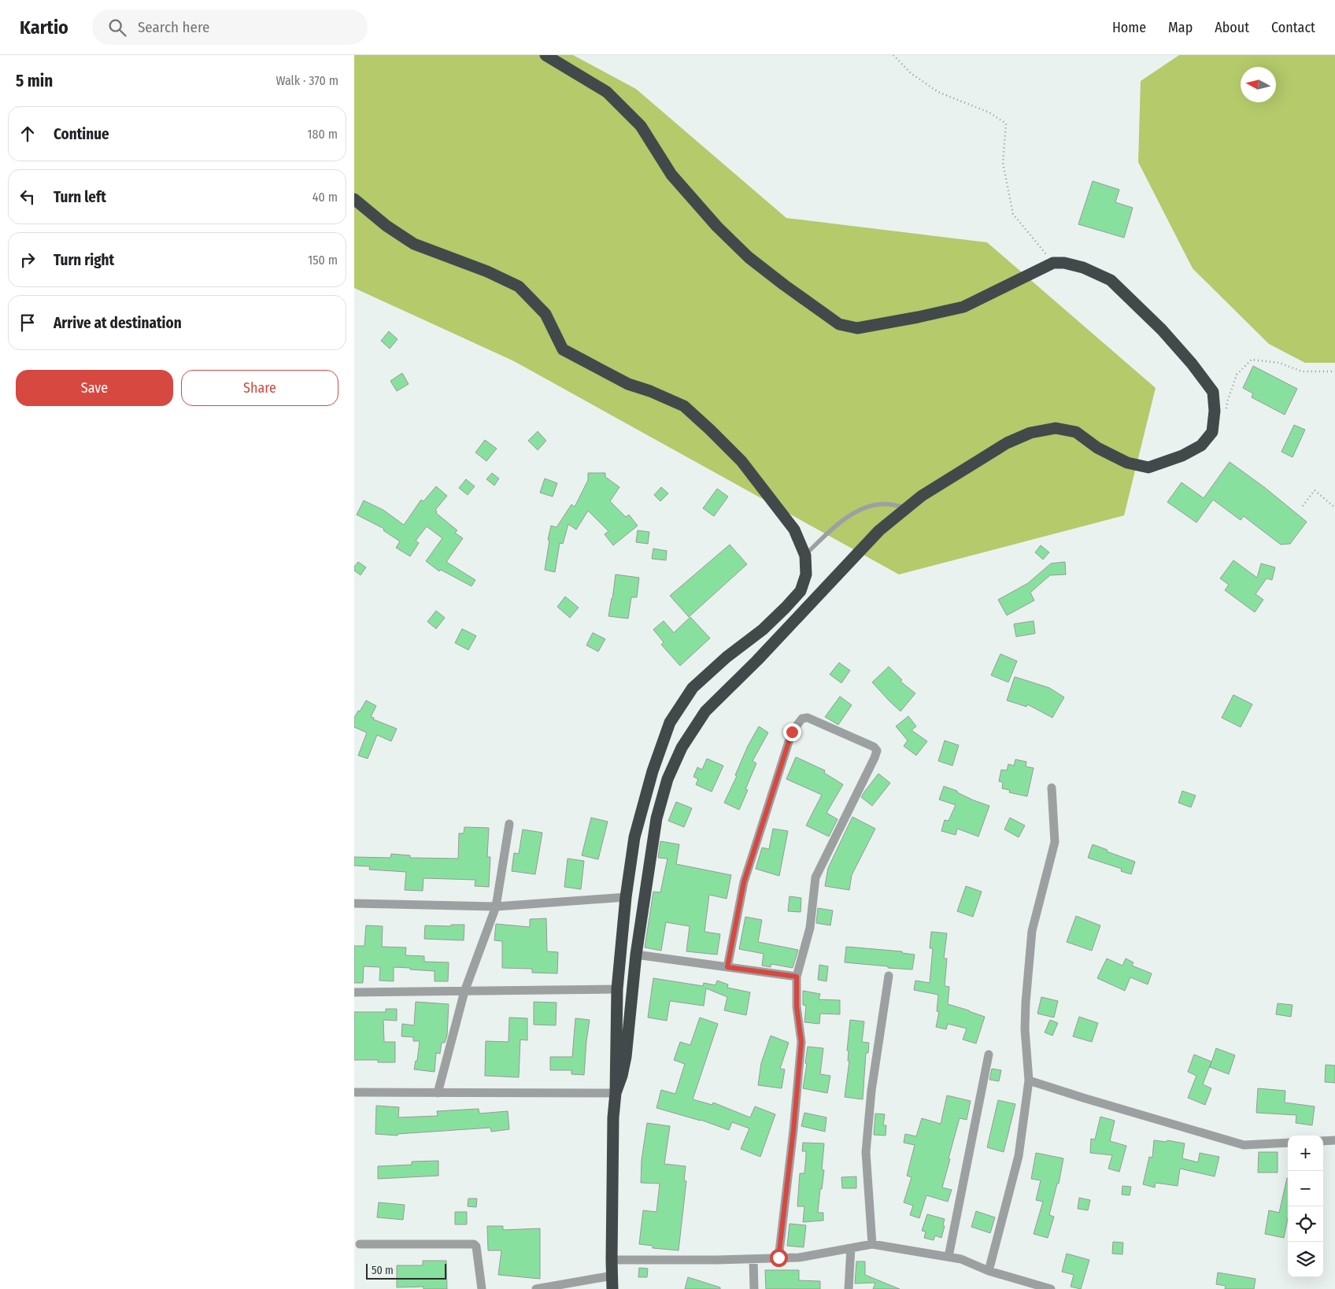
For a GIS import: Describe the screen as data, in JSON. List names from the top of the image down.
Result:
{
  "scale_bar": "50 m",
  "north": "left",
  "page": {
    "header": "Kartio",
    "search": "Search here",
    "nav": [
      "Home",
      "Map",
      "About",
      "Contact"
    ],
    "heading": ["5 min", "Walk · 370 m"],
    "list": [
      ["Continue", "180 m"],
      ["Turn left", "40 m"],
      ["Turn right", "150 m"],
      "Arrive at destination"
    ],
    "buttons": ["Save", "Share"],
    "map_buttons": ["+", "−"],
    "scale": "50 m"
  }
}
